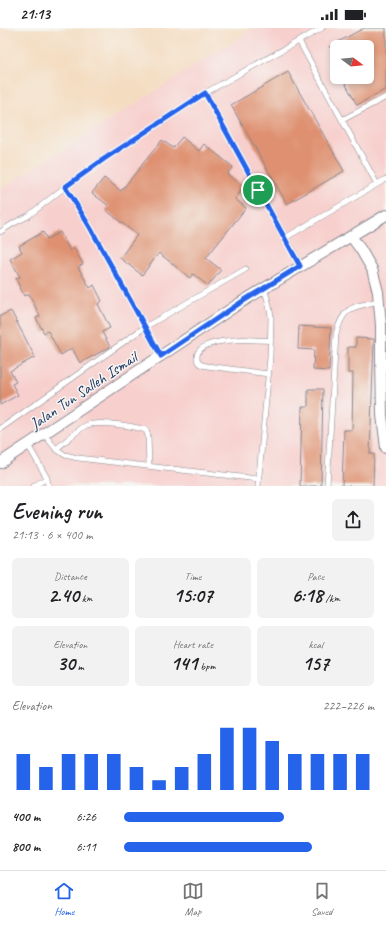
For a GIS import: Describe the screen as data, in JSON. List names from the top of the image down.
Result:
{
  "streets": {
    "street": ["Jalan Tun Salleh Ismail"]
  },
  "north": "right",
  "page": {
    "status": "21:13",
    "heading": ["Evening run", "21:13 · 6 × 400 m"],
    "stats": [
      ["Distance", "2.40 km"],
      ["Time", "15:07"],
      ["Pace", "6:18 /km"],
      ["Elevation", "30 m"],
      ["Heart rate", "141 bpm"],
      ["kcal", "157"]
    ],
    "chart": ["Elevation", "222–226 m"],
    "list": [
      {
        "name": "400 m",
        "note": "6:26"
      },
      {
        "name": "800 m",
        "note": "6:11"
      }
    ],
    "tabs": ["Home", "Map", "Saved"]
  }
}
